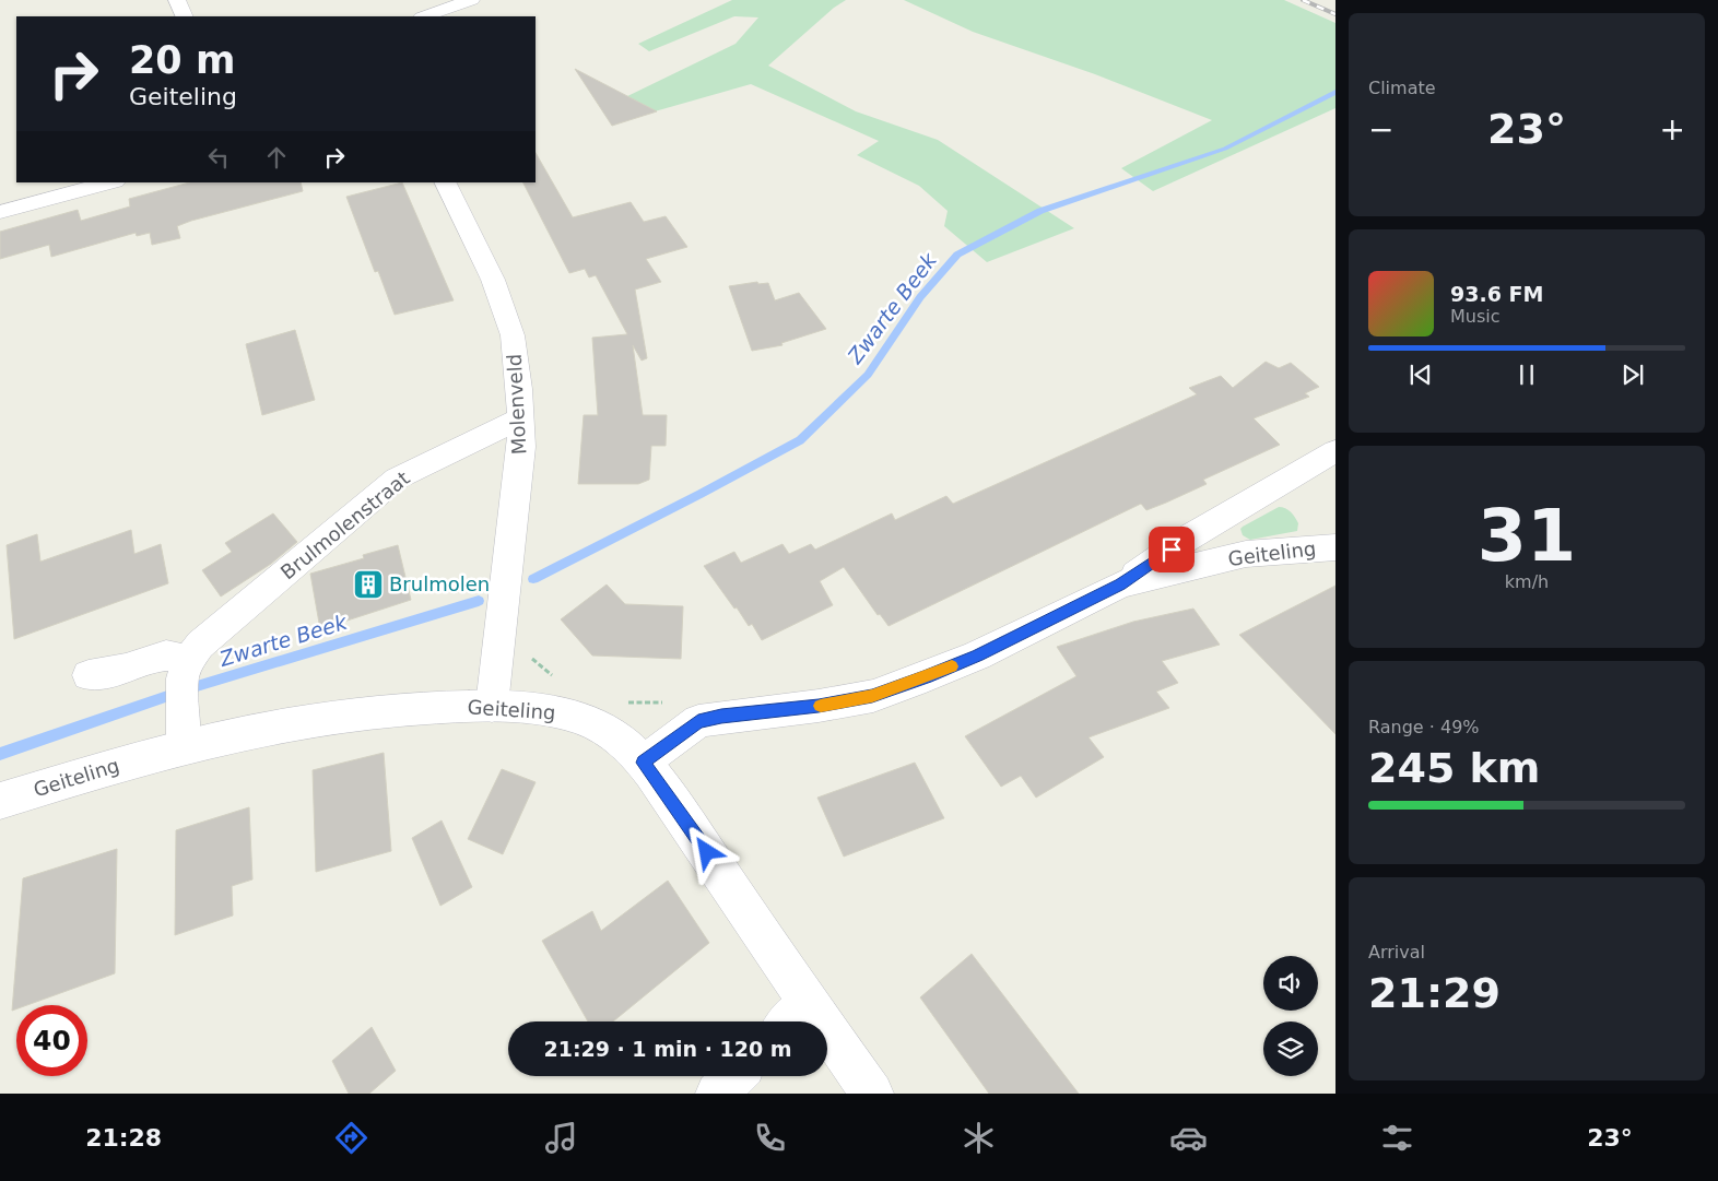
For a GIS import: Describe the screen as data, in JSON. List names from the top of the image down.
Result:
{
  "streets": {
    "street": ["Molenveld", "Brulmolenstraat", "Geiteling"]
  },
  "crossings": [
    ["Molenveld", "Brulmolenstraat"],
    ["Molenveld", "Geiteling"],
    ["Brulmolenstraat", "Geiteling"]
  ],
  "water": ["Zwarte Beek"],
  "places": {
    "building": ["Brulmolen"]
  },
  "page": {
    "tile": [
      "Climate",
      ["31", "km/h"],
      ["Range · 49%", "245 km"],
      ["Arrival", "21:29"]
    ],
    "turn": ["20 m", "Geiteling"],
    "heat": ["−", "23°", "+"],
    "song": ["93.6 FM", "Music"],
    "limit": "40",
    "trip": "21:29 · 1 min · 120 m",
    "tabs": ["21:28", "23°"]
  }
}
